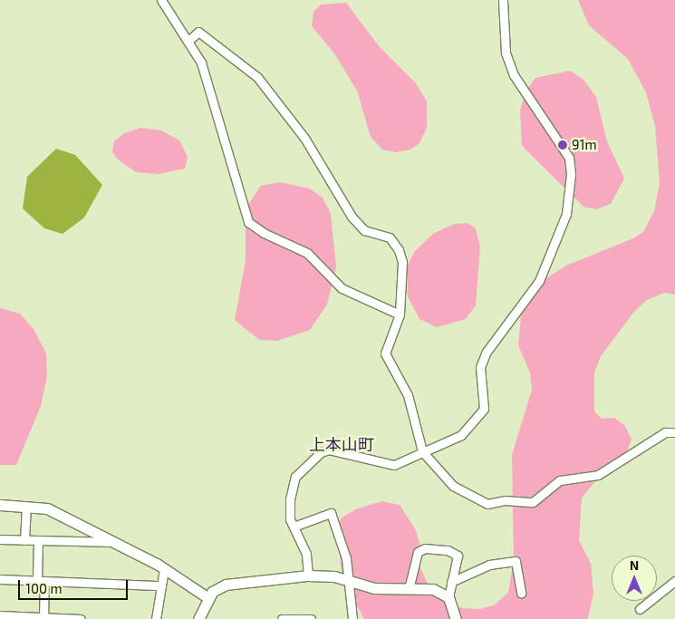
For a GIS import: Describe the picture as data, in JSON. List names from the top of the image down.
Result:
{
  "districts": ["上本山町"],
  "places": ["91m"],
  "scale_bar": "100 m",
  "north": "top"
}
